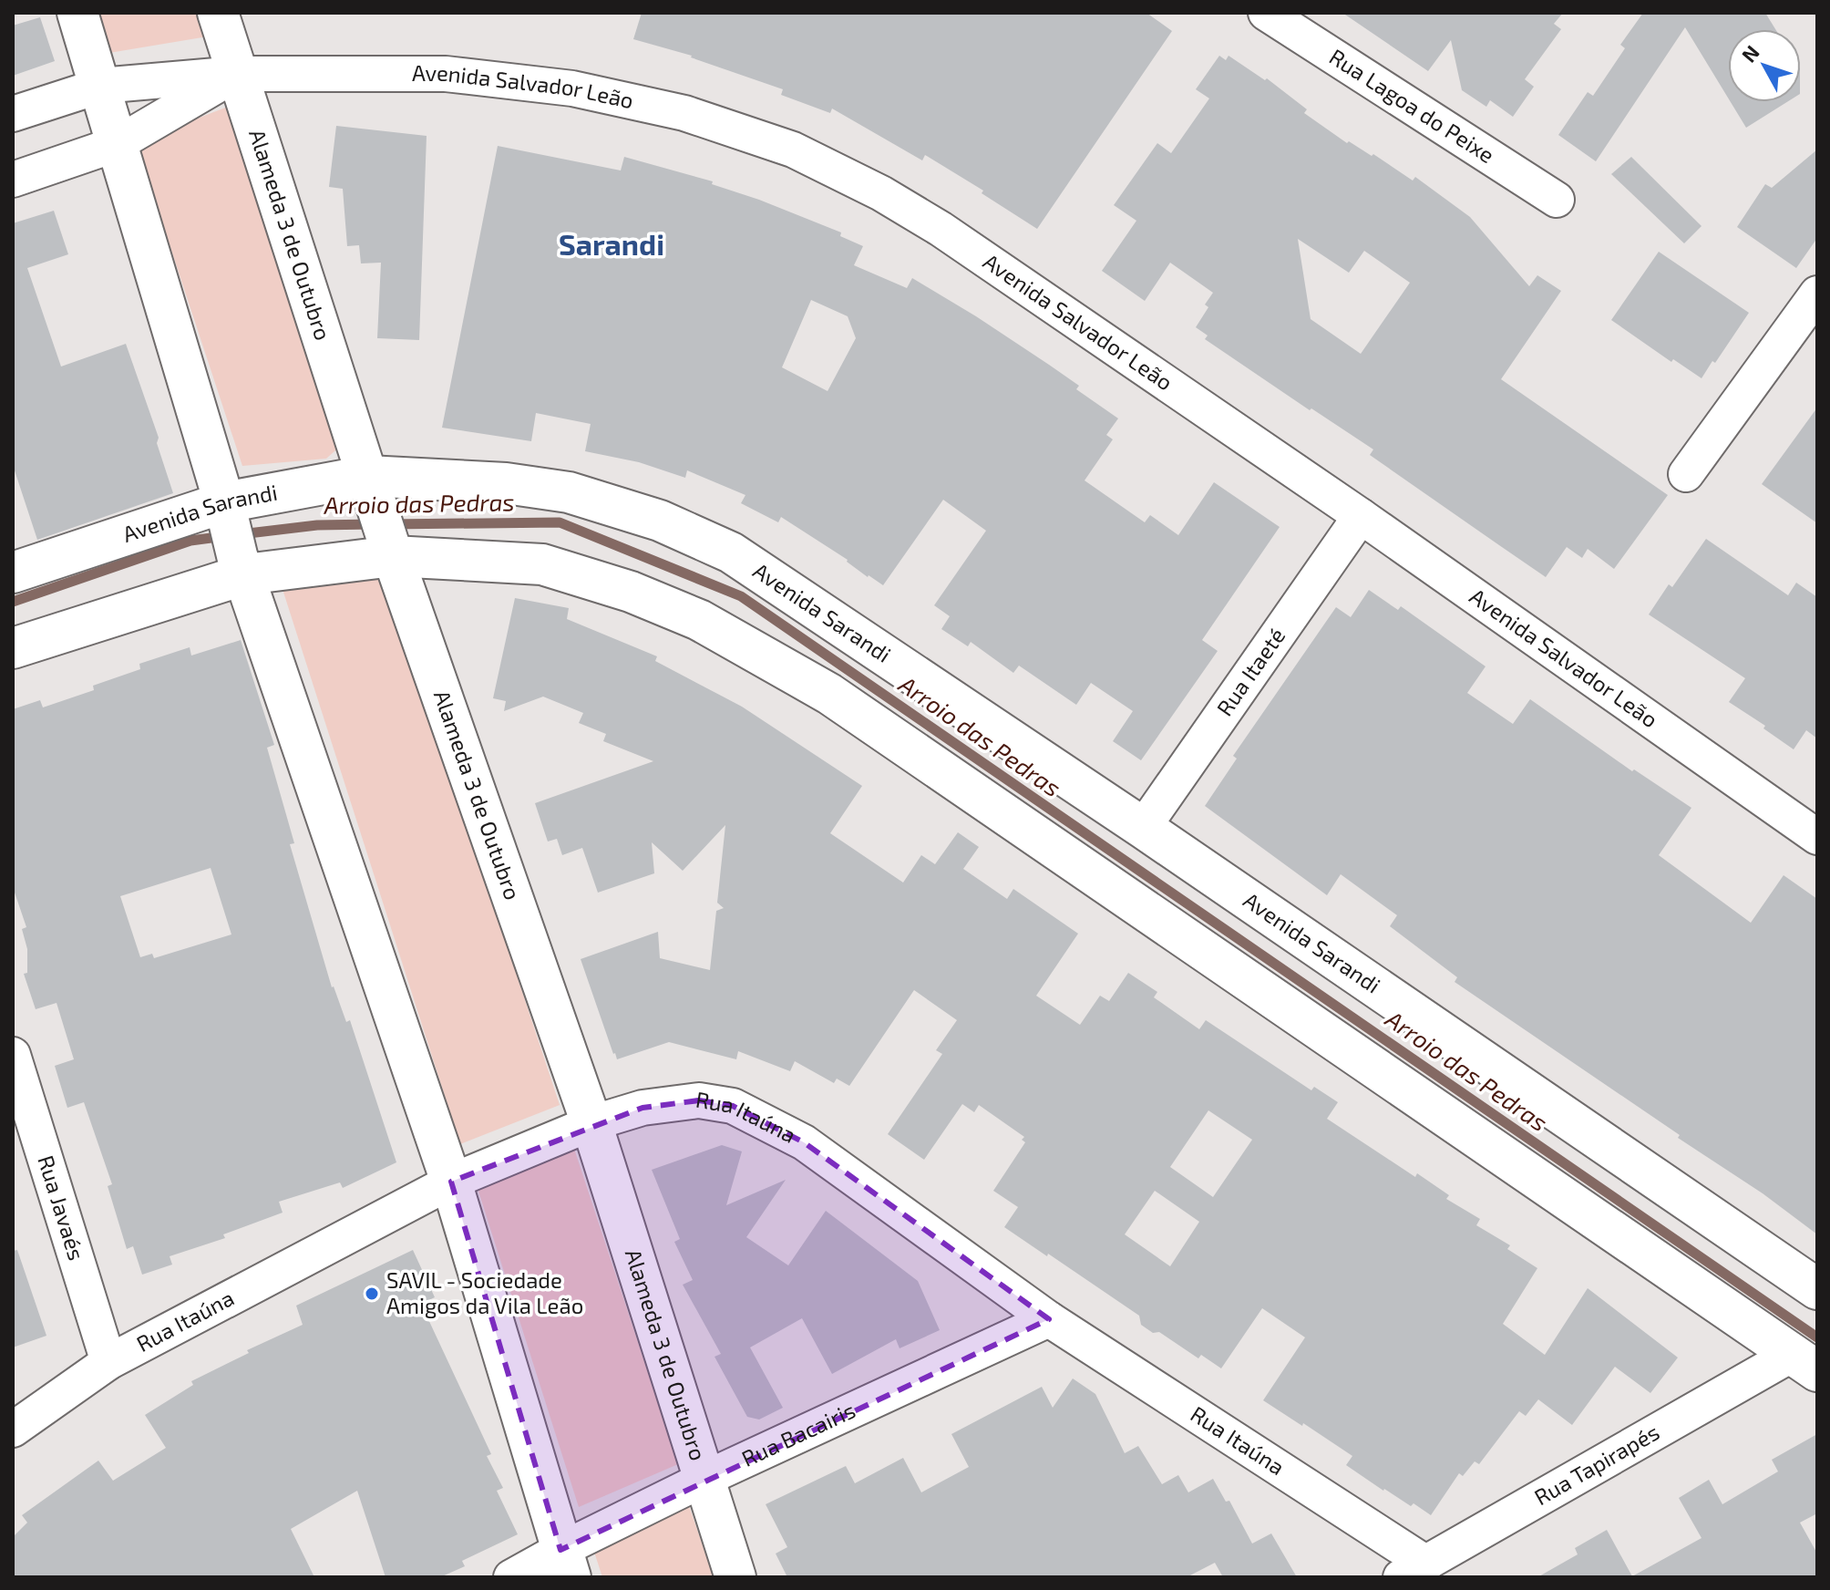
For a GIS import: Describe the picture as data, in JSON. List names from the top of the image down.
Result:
{
  "streets": {
    "street": [
      "Avenida Salvador Leão",
      "Rua Lagoa do Peixe",
      "Alameda 3 de Outubro",
      "Avenida Sarandi",
      "Rua Itaeté",
      "Rua Itaúna",
      "Rua Javaés",
      "Rua Bacairis",
      "Rua Tapirapés"
    ]
  },
  "crossings": [
    ["Avenida Salvador Leão", "Alameda 3 de Outubro"],
    ["Avenida Salvador Leão", "Rua Itaeté"],
    ["Alameda 3 de Outubro", "Avenida Sarandi"],
    ["Alameda 3 de Outubro", "Rua Itaúna"],
    ["Alameda 3 de Outubro", "Rua Bacairis"],
    ["Avenida Sarandi", "Rua Itaeté"],
    ["Rua Itaúna", "Rua Javaés"],
    ["Rua Itaúna", "Rua Bacairis"],
    ["Rua Itaúna", "Rua Tapirapés"]
  ],
  "districts": ["Sarandi"],
  "water": ["Arroio das Pedras"],
  "places": ["SAVIL - Sociedade Amigos da Vila Leão"],
  "north": "top left"
}
